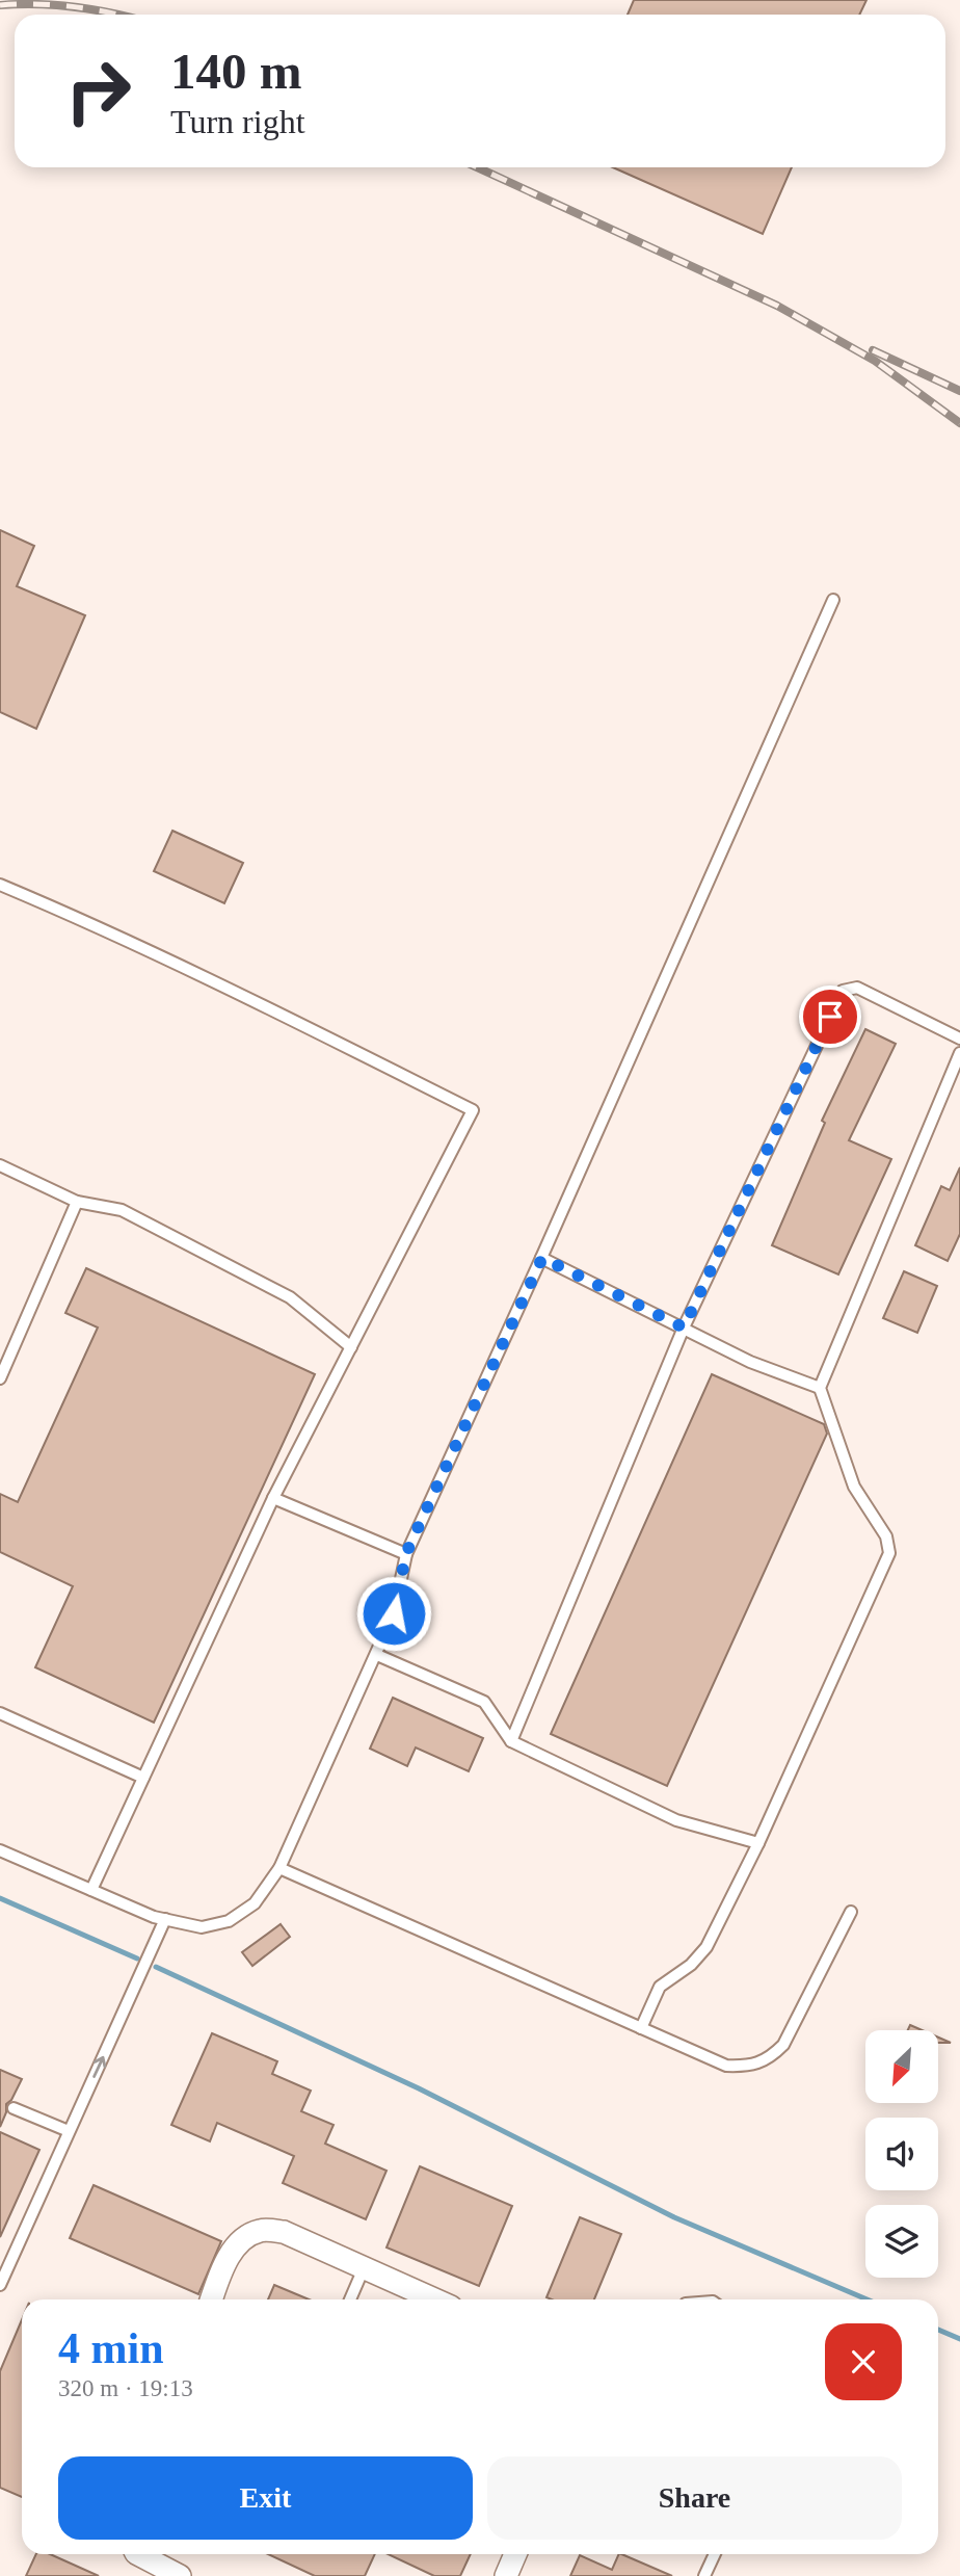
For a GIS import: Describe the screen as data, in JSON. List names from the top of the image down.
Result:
{
  "north": "bottom left",
  "page": {
    "turn": ["140 m", "Turn right"],
    "heading": ["4 min", "320 m · 19:13"],
    "buttons": ["Exit", "Share"]
  }
}
